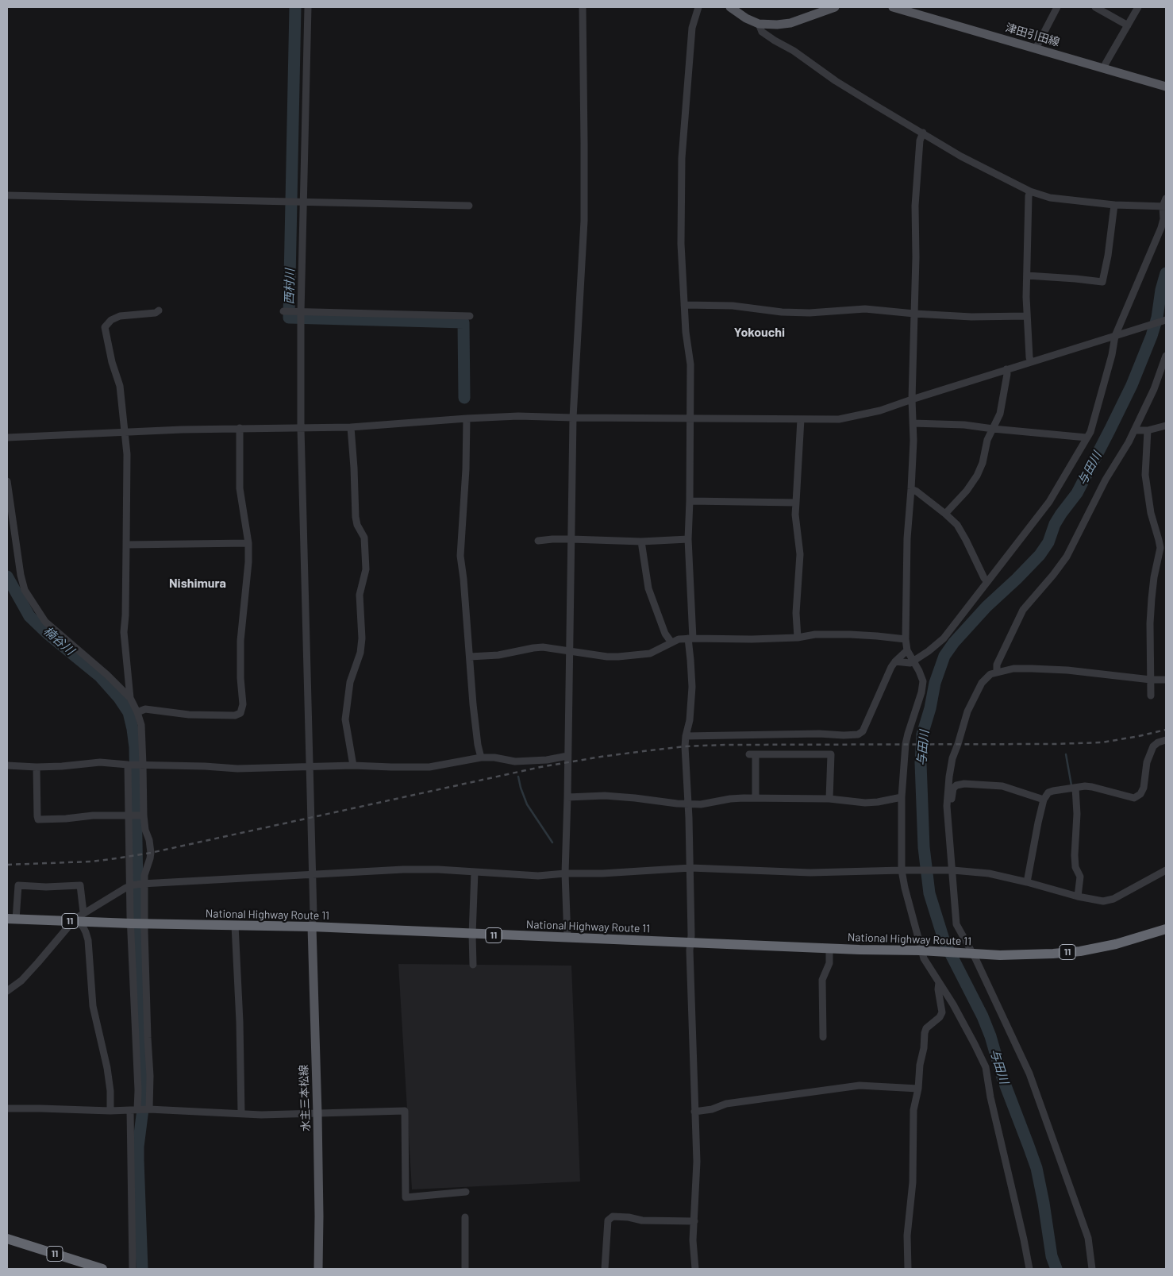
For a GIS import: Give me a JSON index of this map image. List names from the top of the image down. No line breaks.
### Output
{"streets":{"highway":["National Highway Route 11","11"],"main road":["津田引田線","水主三本松線"]},"crossings":[["National Highway Route 11","水主三本松線"]],"districts":["Yokouchi","Nishimura"],"water":["西村川","与田川","楠谷川"]}
